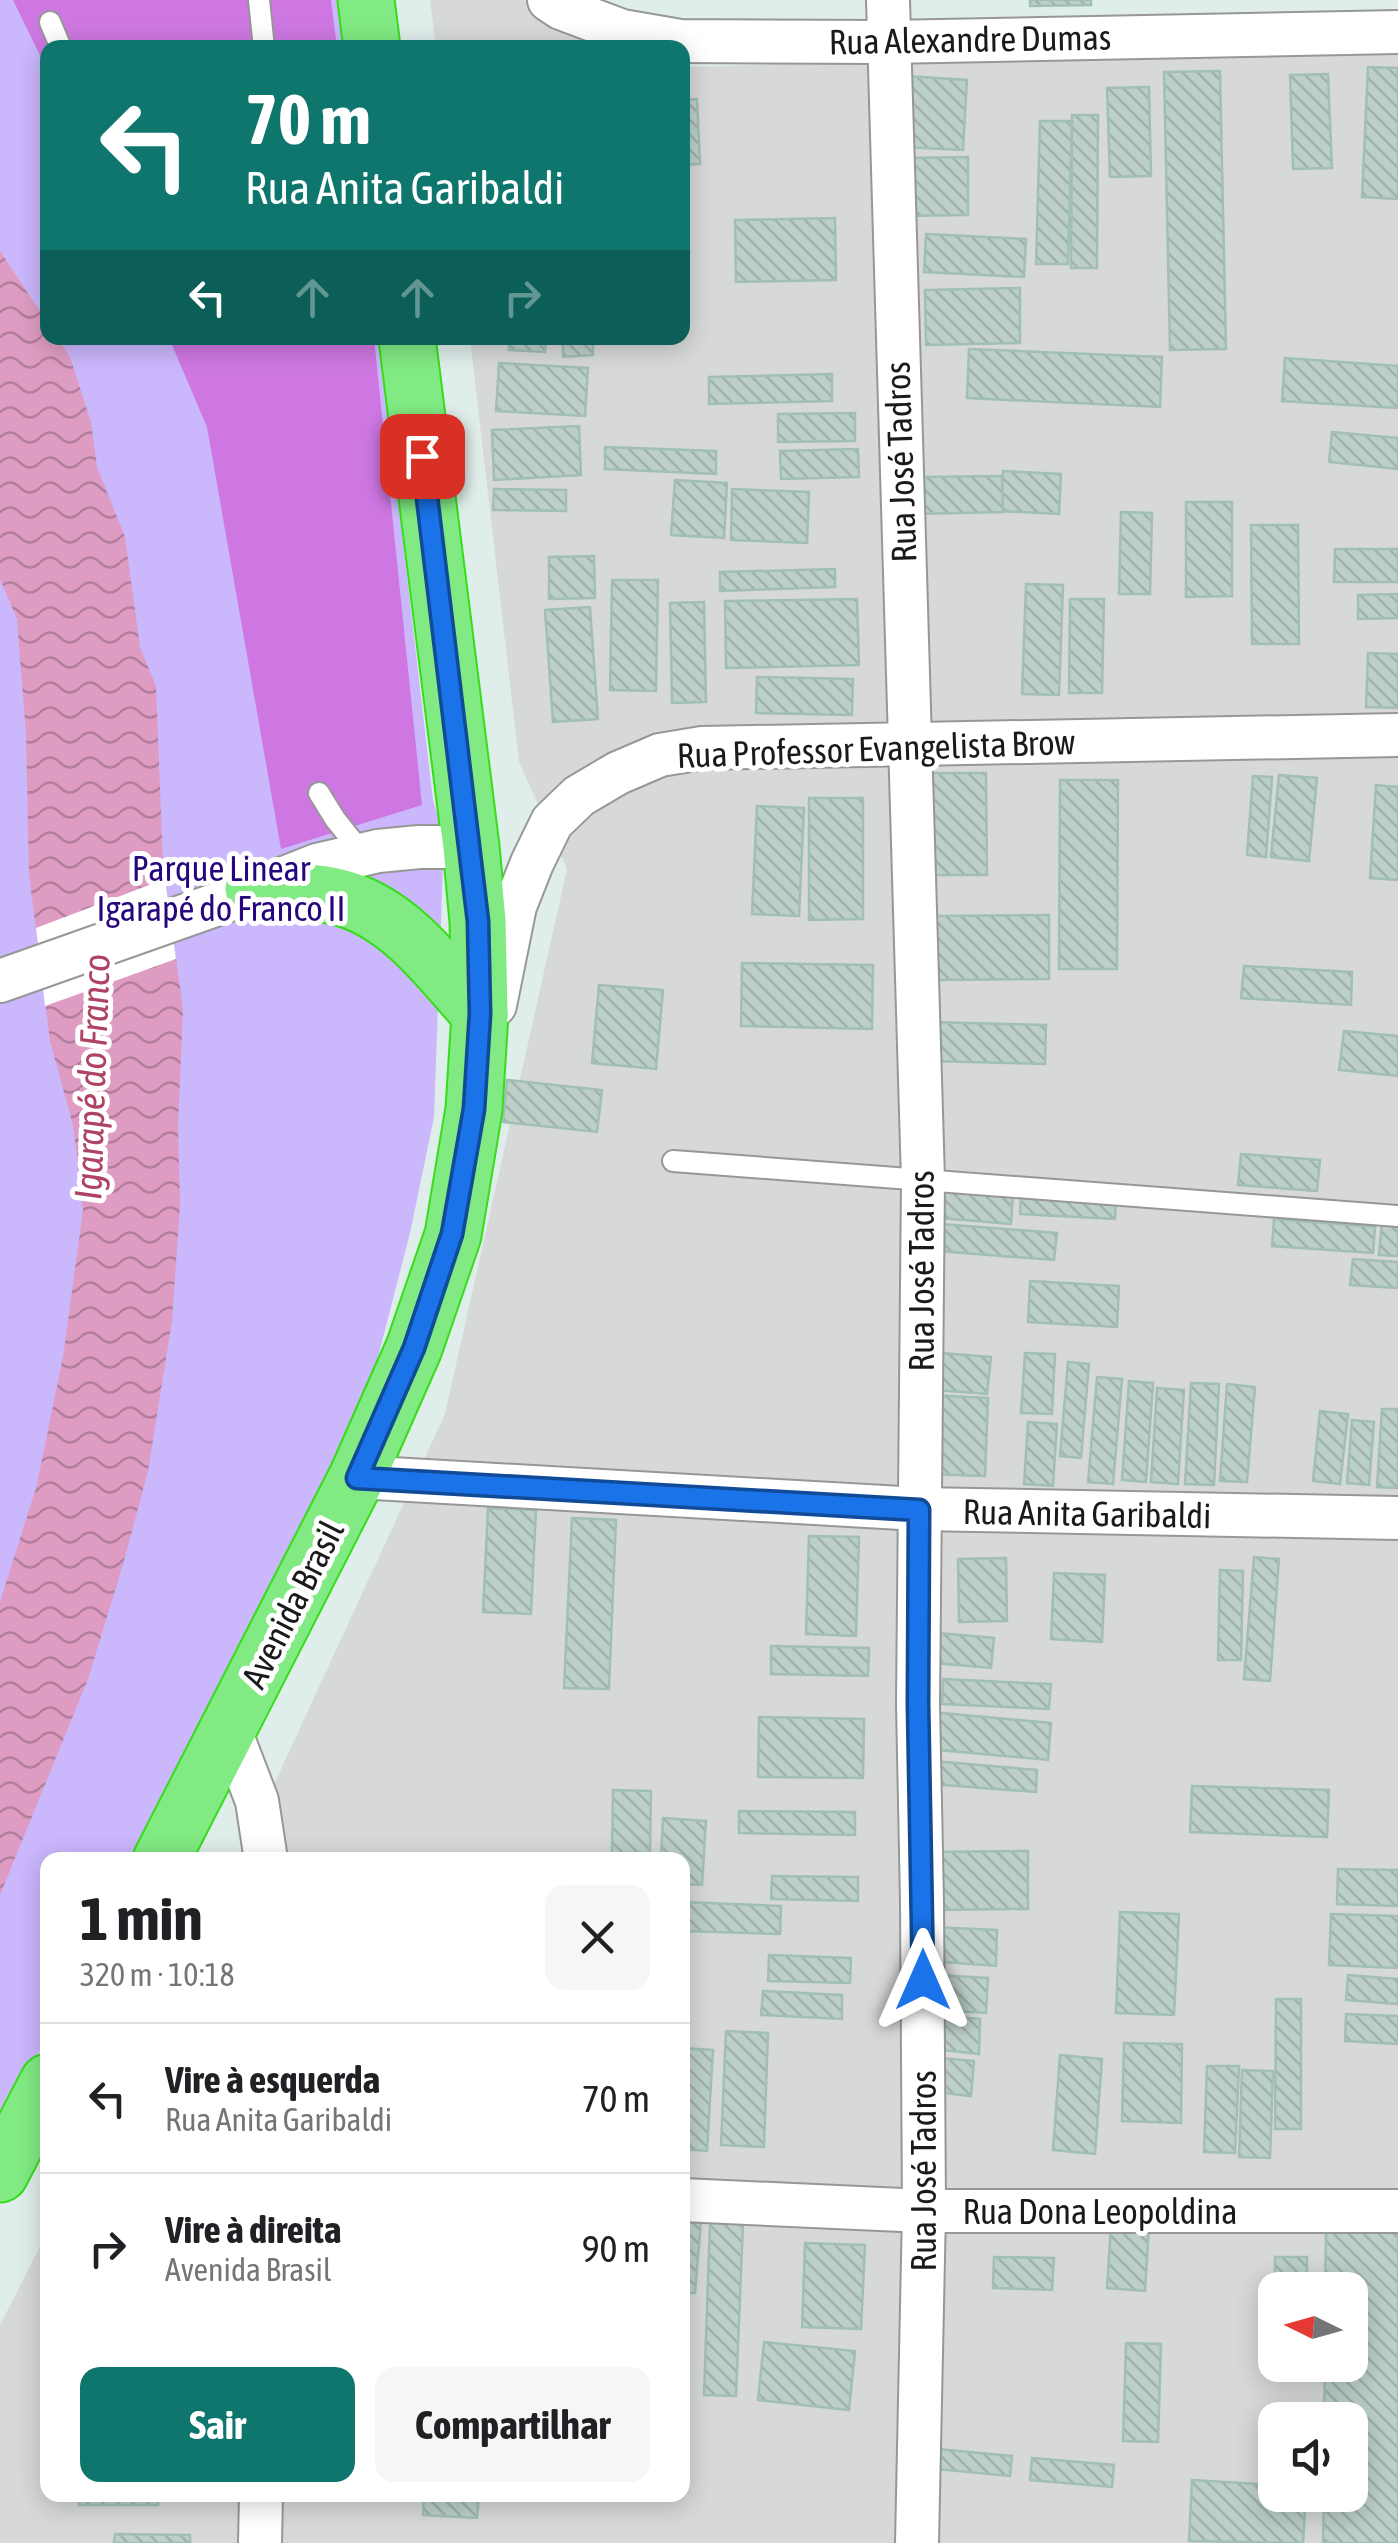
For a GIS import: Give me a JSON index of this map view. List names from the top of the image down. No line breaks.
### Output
{"streets":{"highway":["Avenida Brasil"],"street":["Rua Alexandre Dumas","Rua José Tadros","Rua Professor Evangelista Brow","Rua Anita Garibaldi","Rua Dona Leopoldina"]},"crossings":[["Rua Alexandre Dumas","Rua José Tadros"],["Rua José Tadros","Rua Professor Evangelista Brow"],["Rua José Tadros","Rua Anita Garibaldi"],["Rua José Tadros","Rua Dona Leopoldina"],["Rua Professor Evangelista Brow","Avenida Brasil"],["Rua Anita Garibaldi","Avenida Brasil"]],"water":["Igarapé do Franco"],"parks":["Parque Linear Igarapé do Franco II"],"north":"left","page":{"turn":["70 m","Rua Anita Garibaldi"],"heading":["1 min","320 m · 10:18"],"list":[{"name":"Vire à esquerda","note":"Rua Anita Garibaldi","value":"70 m"},{"name":"Vire à direita","note":"Avenida Brasil","value":"90 m"}],"buttons":["Sair","Compartilhar"]}}
